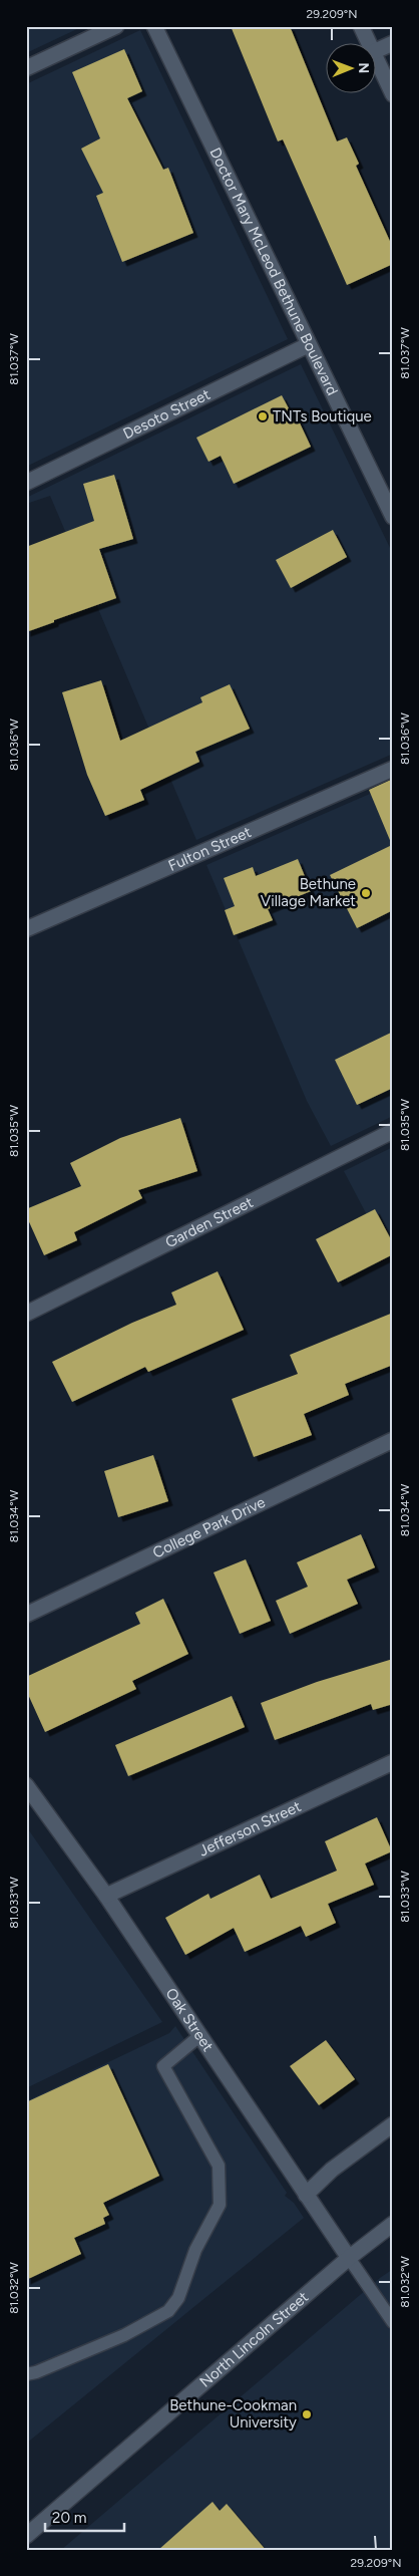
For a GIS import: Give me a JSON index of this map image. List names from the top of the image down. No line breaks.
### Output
{"streets":{"street":["Doctor Mary McLeod Bethune Boulevard","Desoto Street","Fulton Street","Garden Street","College Park Drive","Jefferson Street","Oak Street","North Lincoln Street"]},"crossings":[["Doctor Mary McLeod Bethune Boulevard","Desoto Street"],["Jefferson Street","Oak Street"],["Oak Street","North Lincoln Street"]],"places":["TNTs Boutique","Bethune Village Market","Bethune-Cookman University"],"scale_bar":"20 m","north":"right","coordinates":["29.209°N","81.037°W","81.036°W","81.035°W","81.034°W","81.033°W","81.032°W"]}
